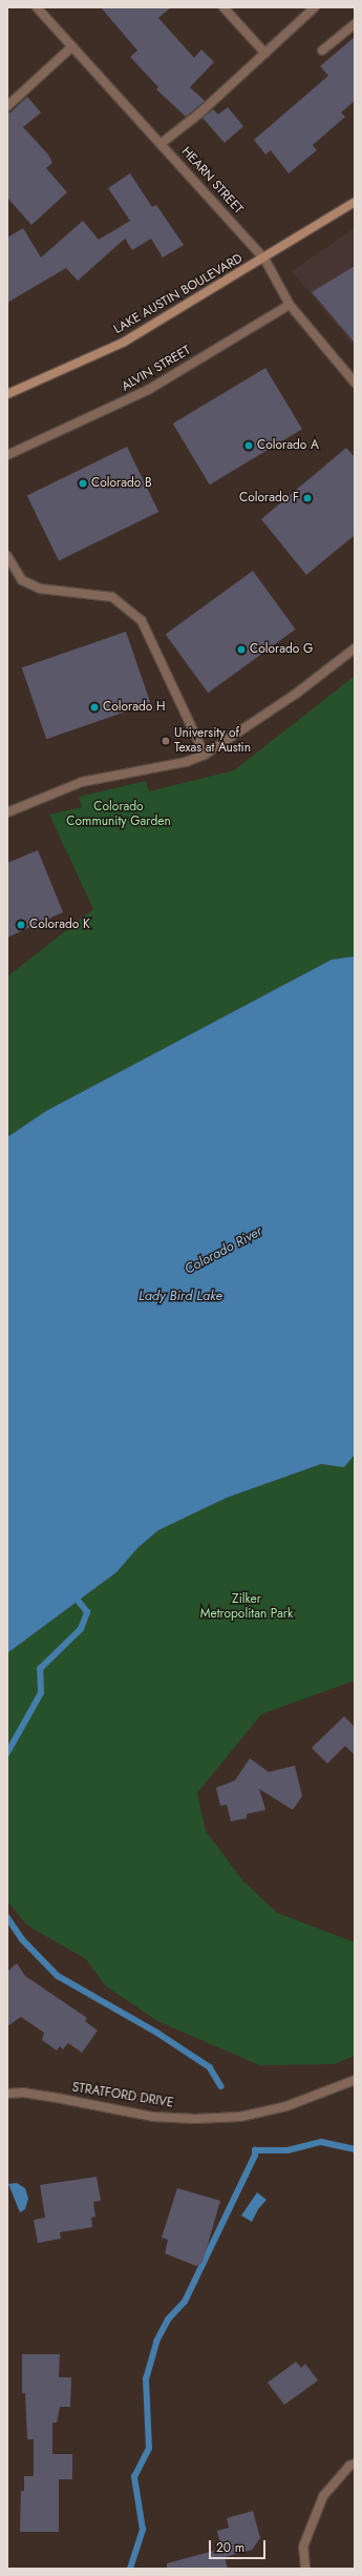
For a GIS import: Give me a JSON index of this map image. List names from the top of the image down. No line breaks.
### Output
{"streets":{"main road":["LAKE AUSTIN BOULEVARD"],"street":["HEARN STREET","ALVIN STREET","STRATFORD DRIVE"]},"crossings":[["HEARN STREET","LAKE AUSTIN BOULEVARD"],["HEARN STREET","ALVIN STREET"]],"water":["Colorado River","Lady Bird Lake"],"parks":["Colorado Community Garden","Zilker Metropolitan Park"],"places":["Colorado A","Colorado B","Colorado F","Colorado G","Colorado H","University of Texas at Austin","Colorado K"],"scale_bar":"20 m"}
